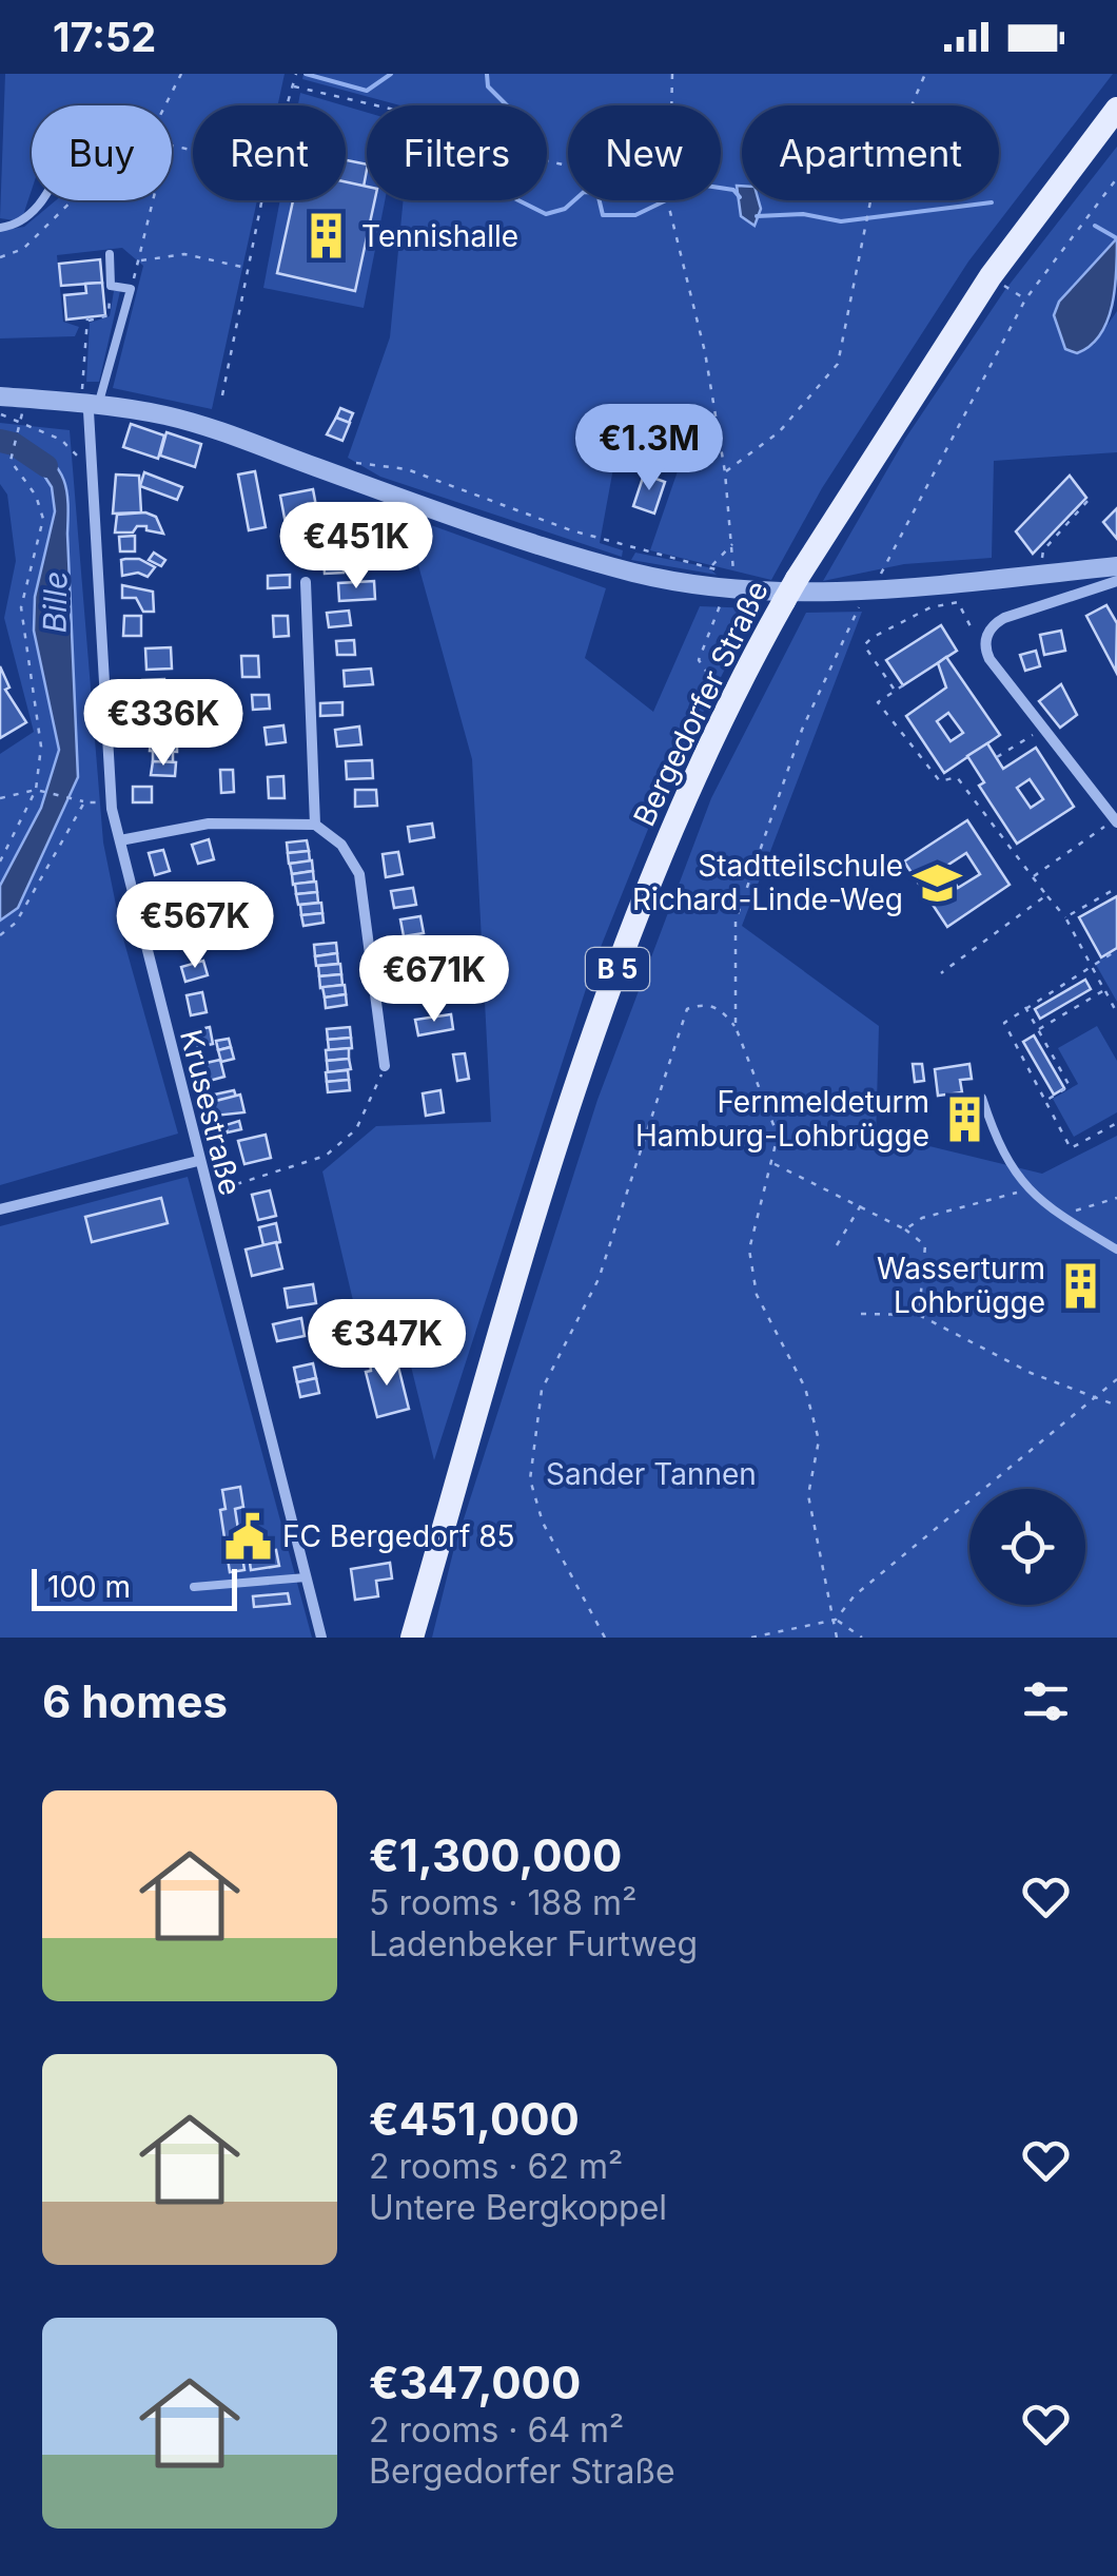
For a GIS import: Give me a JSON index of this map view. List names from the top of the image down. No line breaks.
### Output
{"streets":{"main road":["Bergedorfer Straße","B 5"],"street":["Krusestraße"]},"water":["Bille"],"parks":["Sander Tannen"],"places":{"building":["Tennishalle","Fernmeldeturm Hamburg-Lohbrügge","Wasserturm Lohbrügge"],"school or university":["Stadtteilschule Richard-Linde-Weg"],"public building":["FC Bergedorf 85"]},"scale_bar":"100 m","page":{"status":"17:52","chip":["Buy","Rent","Filters","New","Apartment"],"price":["€1.3M","€451K","€336K","€567K","€671K","€347K"],"scale":"100 m","heading":"6 homes","list":[{"name":"€1,300,000","note":"5 rooms · 188 m² · Ladenbeker Furtweg"},{"name":"€451,000","note":"2 rooms · 62 m² · Untere Bergkoppel"},{"name":"€347,000","note":"2 rooms · 64 m² · Bergedorfer Straße"}]}}
